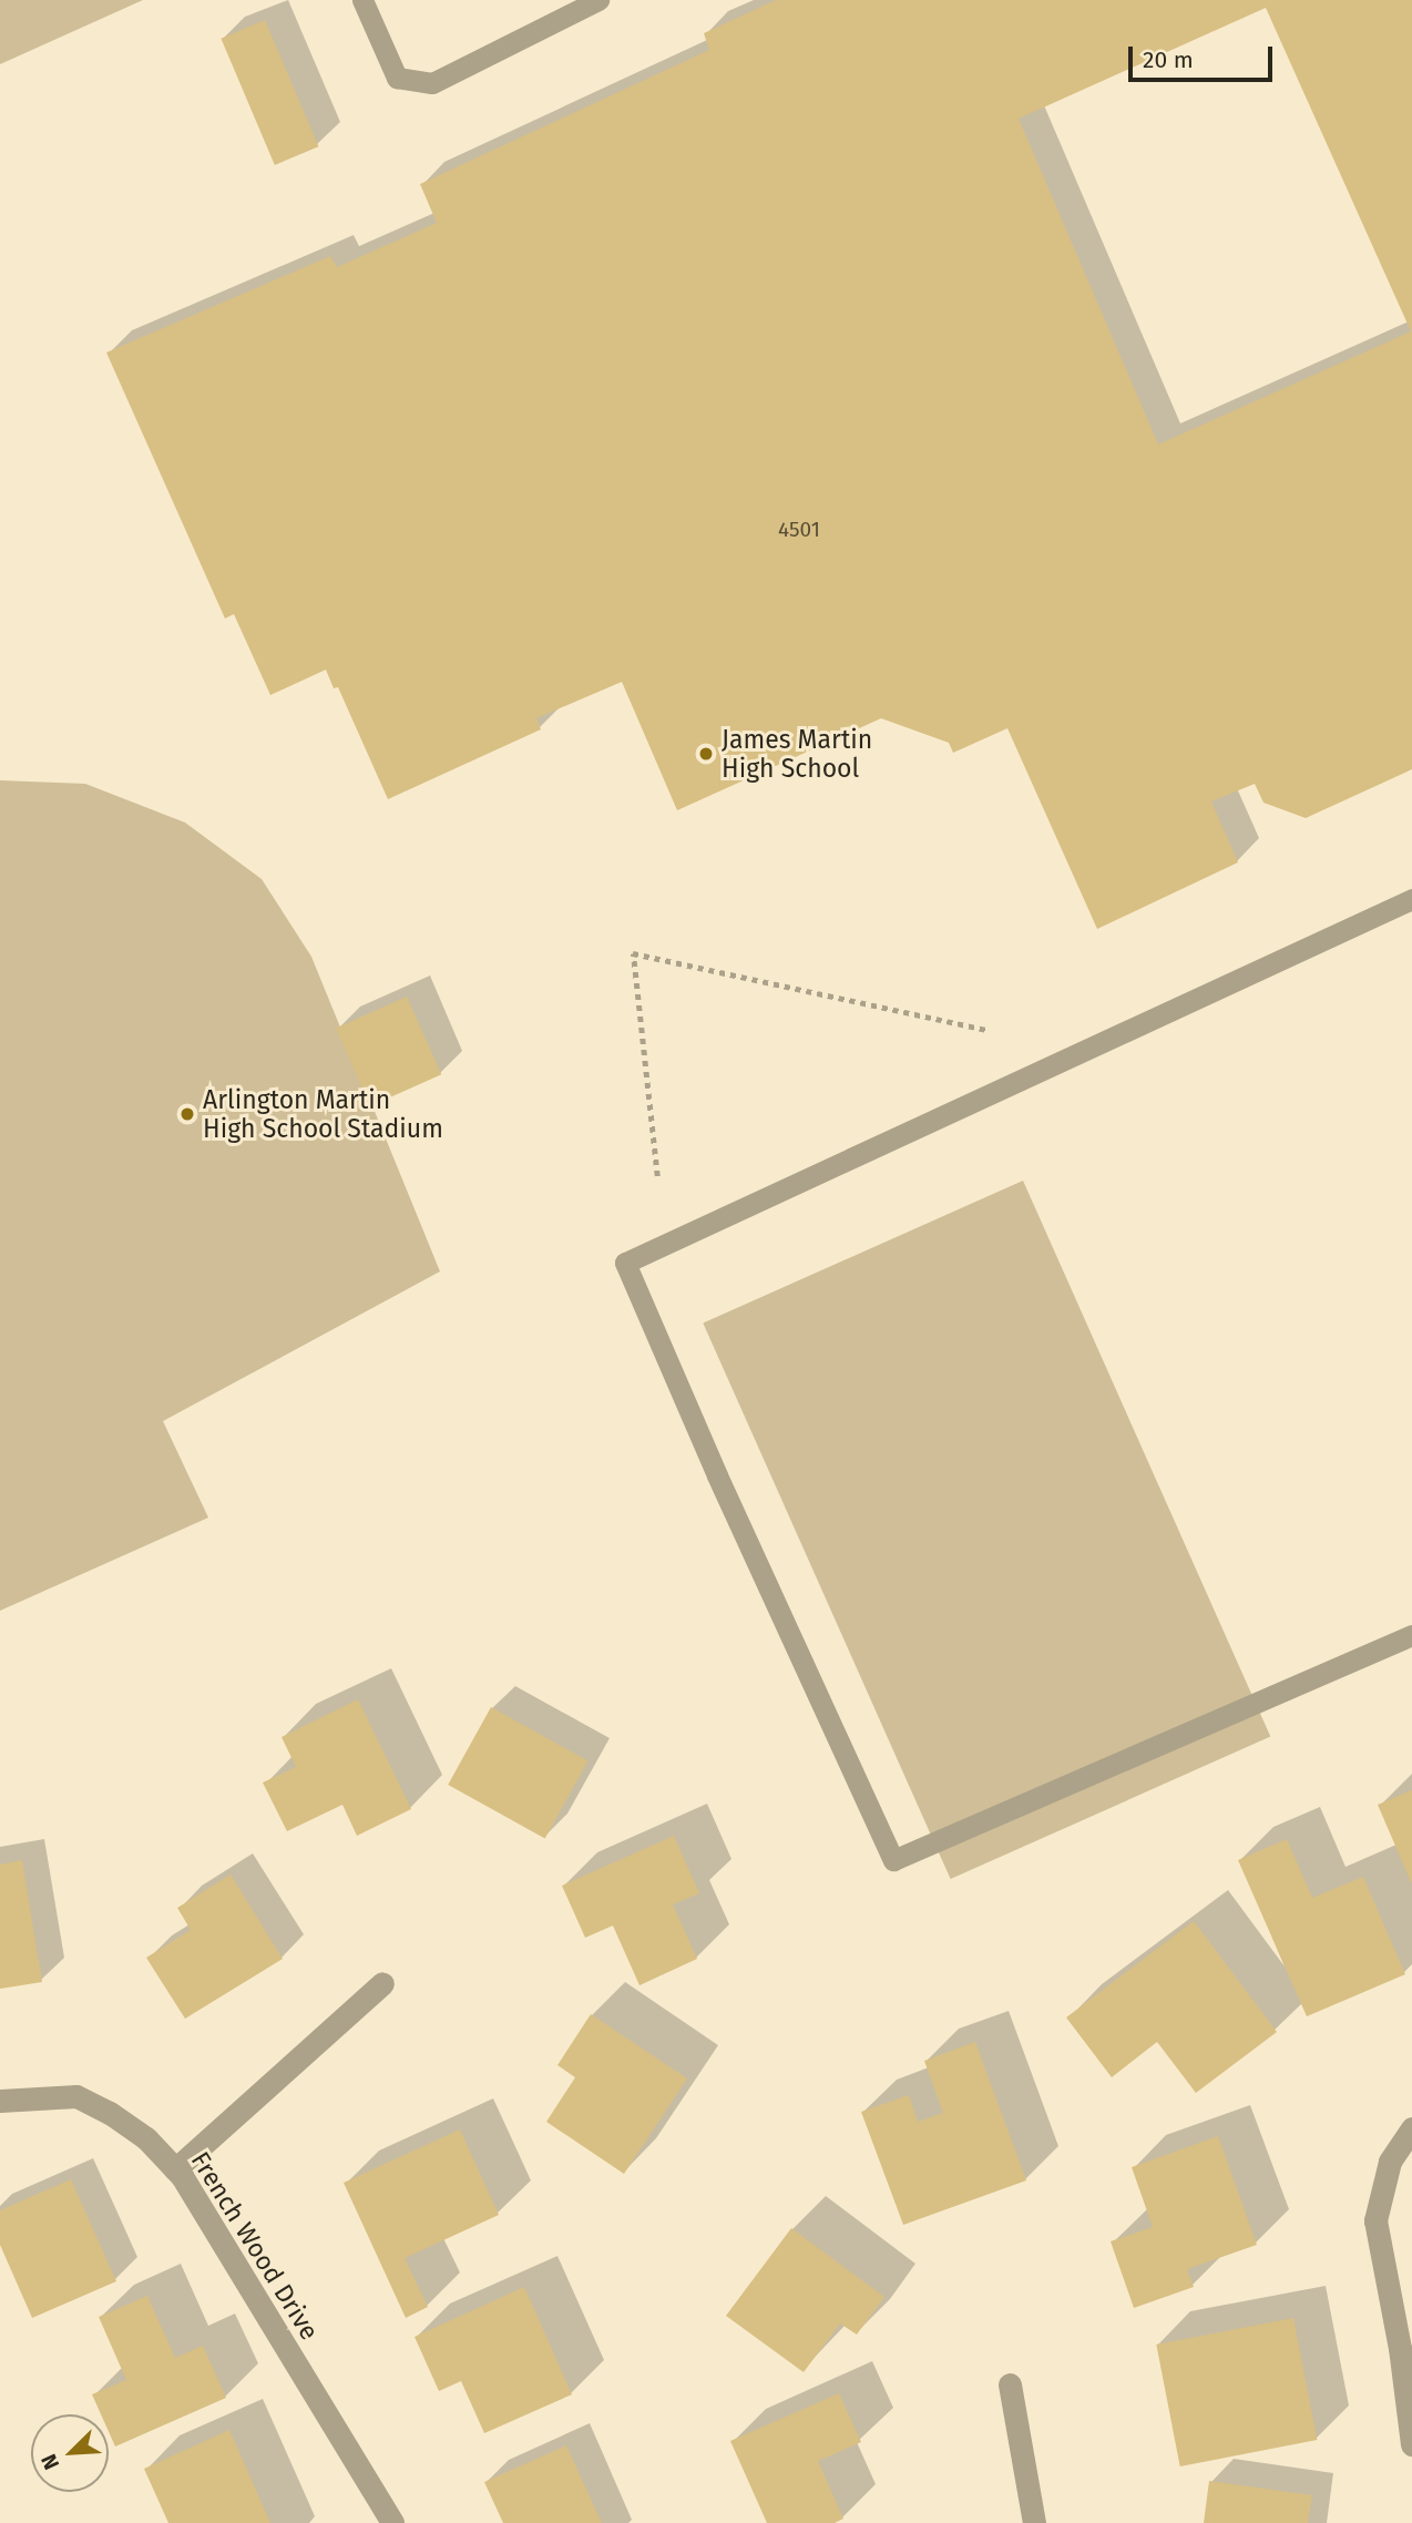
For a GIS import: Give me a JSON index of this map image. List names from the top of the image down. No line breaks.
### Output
{"streets":{"street":["French Wood Drive"]},"places":["James Martin High School","Arlington Martin High School Stadium"],"house_numbers":["4501"],"scale_bar":"20 m","north":"bottom left"}
